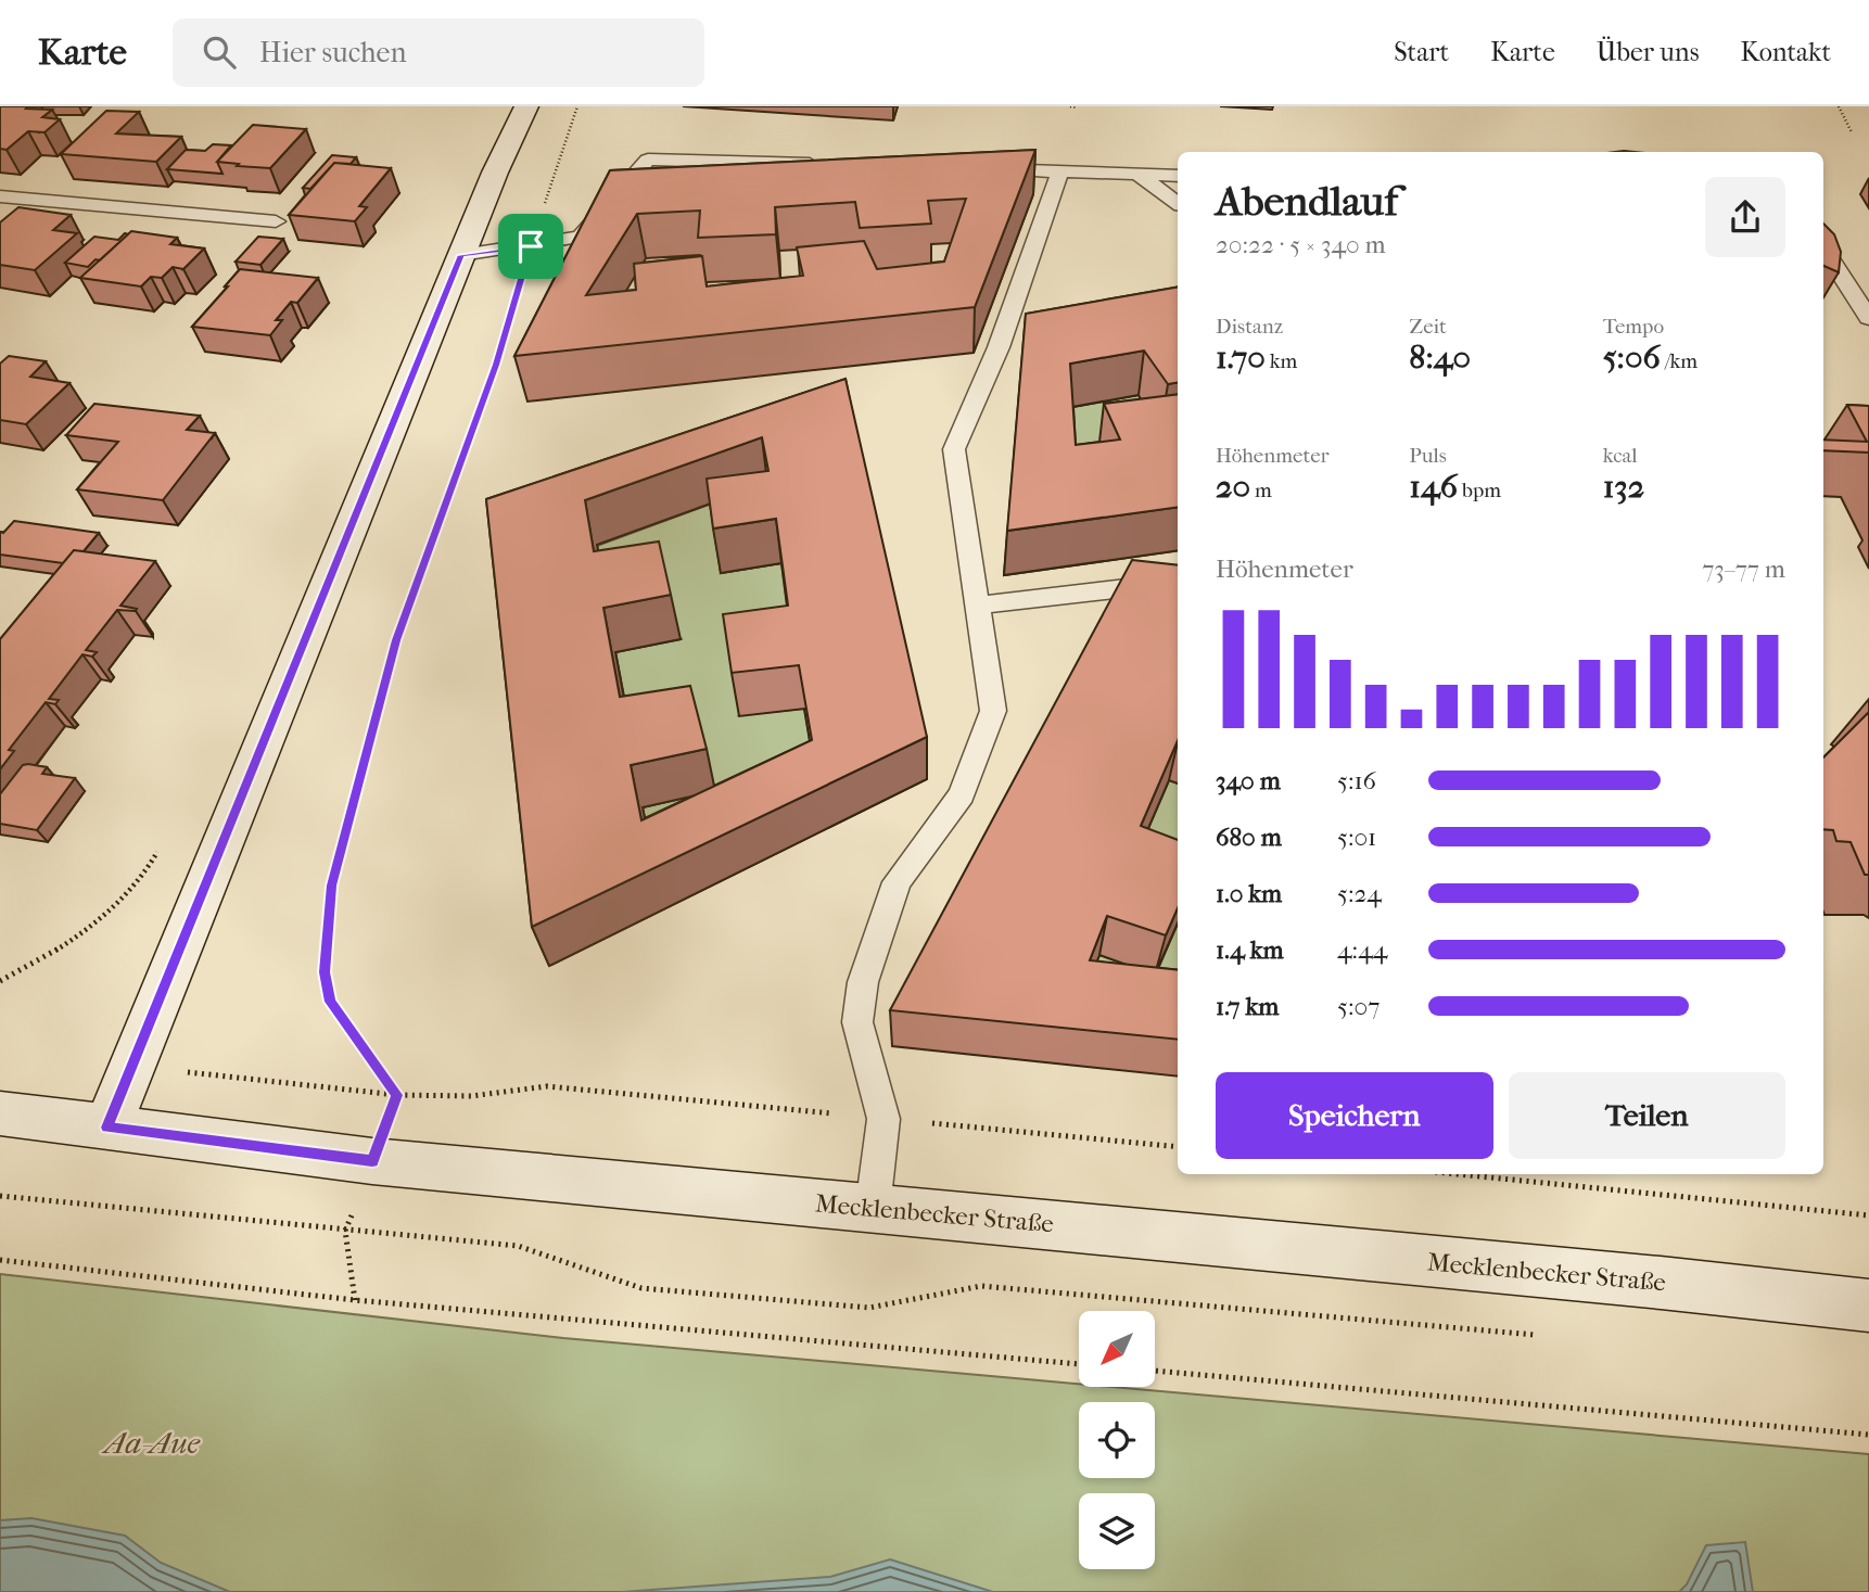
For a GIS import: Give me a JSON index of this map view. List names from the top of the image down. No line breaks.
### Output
{"streets":{"street":["Mecklenbecker Straße"]},"parks":["Aa-Aue"],"north":"bottom left","page":{"header":"Karte","search":"Hier suchen","nav":["Start","Karte","Über uns","Kontakt"],"heading":["Abendlauf","20:22 · 5 × 340 m"],"stats":[["Distanz","1.70 km"],["Zeit","8:40"],["Tempo","5:06 /km"],["Höhenmeter","20 m"],["Puls","146 bpm"],["kcal","132"]],"chart":["Höhenmeter","73–77 m"],"list":[{"name":"340 m","note":"5:16"},{"name":"680 m","note":"5:01"},{"name":"1.0 km","note":"5:24"},{"name":"1.4 km","note":"4:44"},{"name":"1.7 km","note":"5:07"}],"buttons":["Speichern","Teilen"]}}
